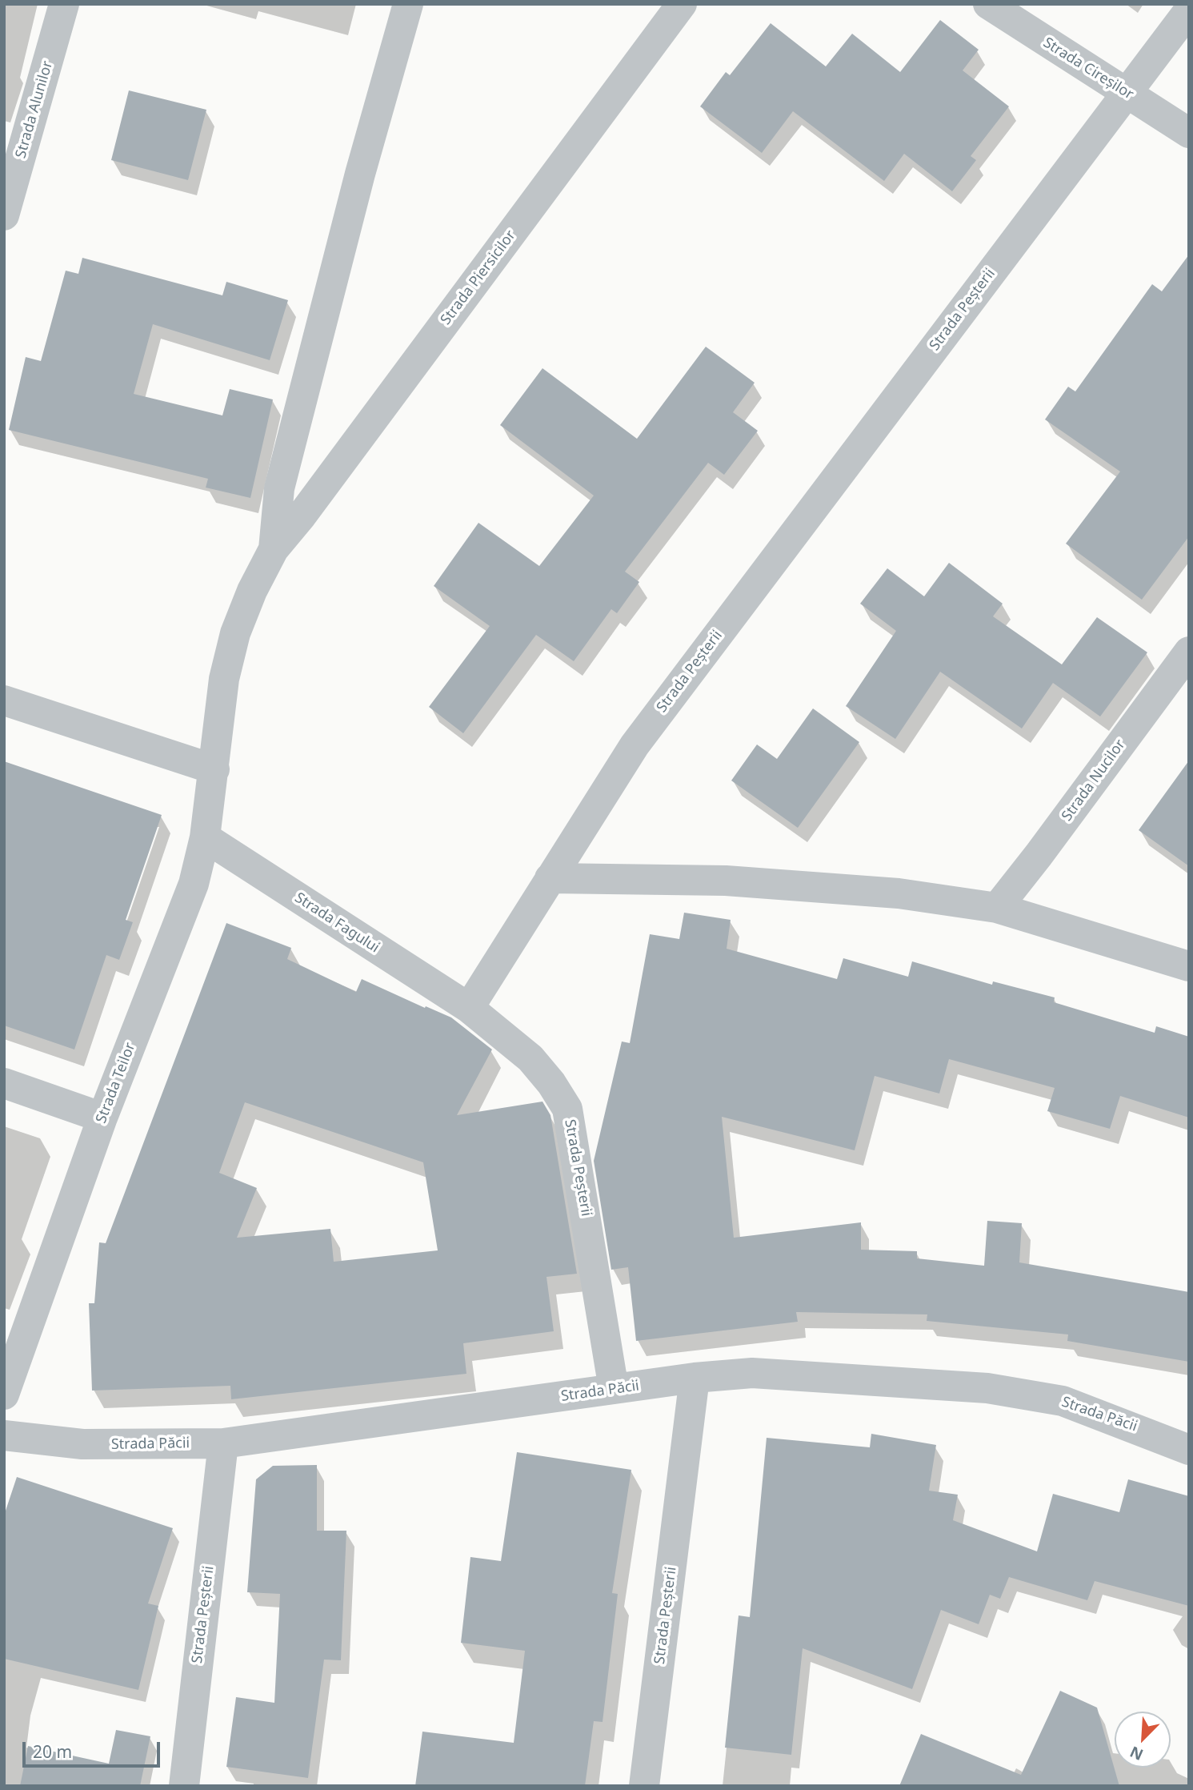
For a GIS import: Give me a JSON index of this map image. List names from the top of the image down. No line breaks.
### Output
{"streets":{"street":["Strada Cireșilor","Strada Alunilor","Strada Piersicilor","Strada Peșterii","Strada Nucilor","Strada Fagului","Strada Teilor","Strada Păcii"]},"crossings":[["Strada Cireșilor","Strada Peșterii"],["Strada Piersicilor","Strada Teilor"],["Strada Peșterii","Strada Fagului"],["Strada Peșterii","Strada Păcii"],["Strada Fagului","Strada Teilor"]],"scale_bar":"20 m","north":"bottom left"}
